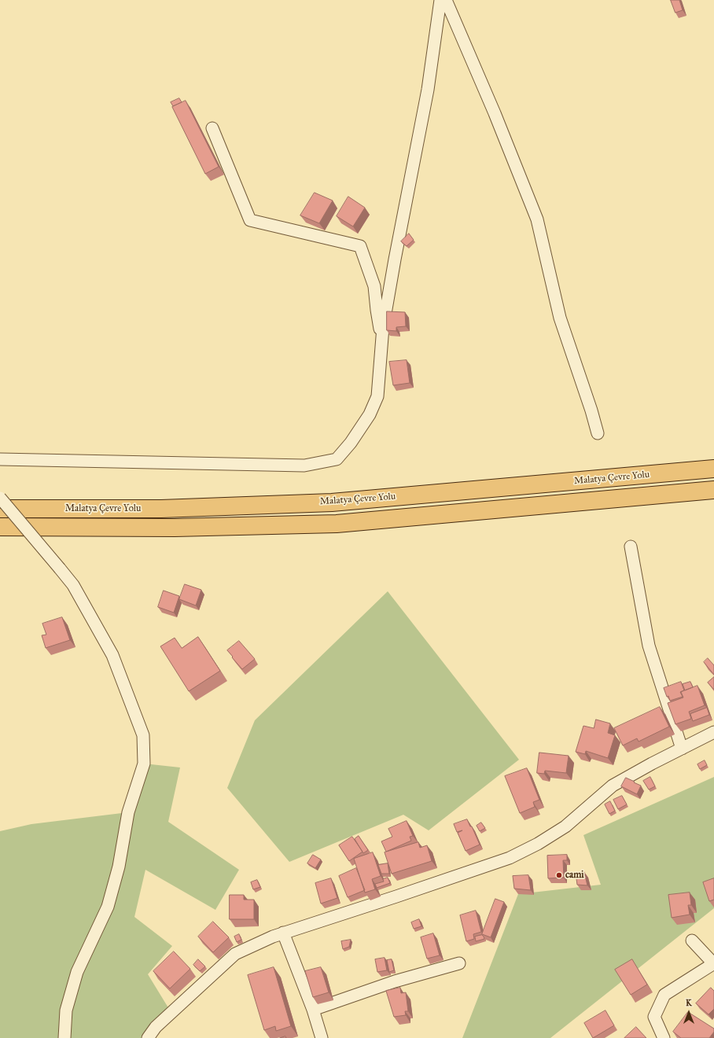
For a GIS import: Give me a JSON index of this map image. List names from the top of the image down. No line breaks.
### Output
{"streets":{"highway":["Malatya Çevre Yolu"]},"places":["cami"],"north":"top"}
